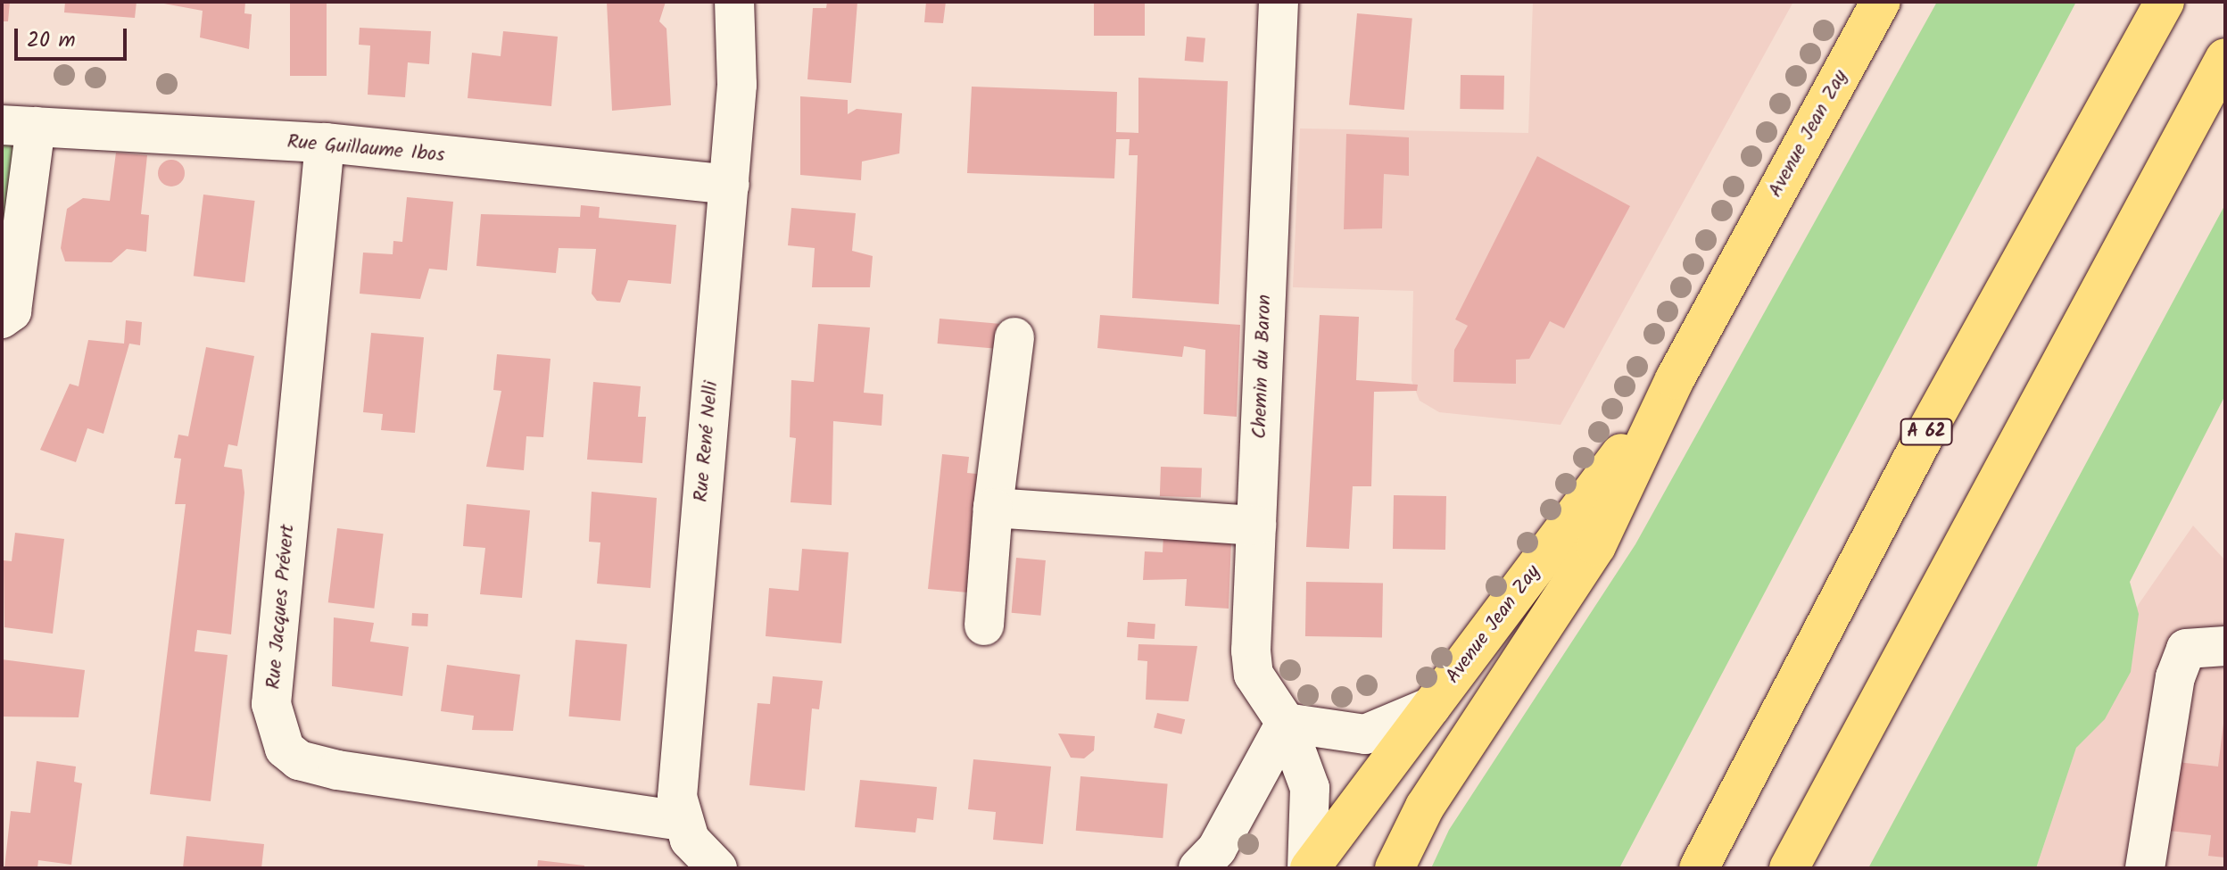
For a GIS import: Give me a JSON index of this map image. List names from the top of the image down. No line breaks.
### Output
{"streets":{"main road":["Avenue Jean Zay","A 62"],"street":["Rue Guillaume Ibos","Chemin du Baron","Rue René Nelli","Rue Jacques Prévert"]},"crossings":[["Avenue Jean Zay","Chemin du Baron"],["Rue Guillaume Ibos","Rue René Nelli"],["Rue Guillaume Ibos","Rue Jacques Prévert"],["Rue René Nelli","Rue Jacques Prévert"]],"scale_bar":"20 m"}
